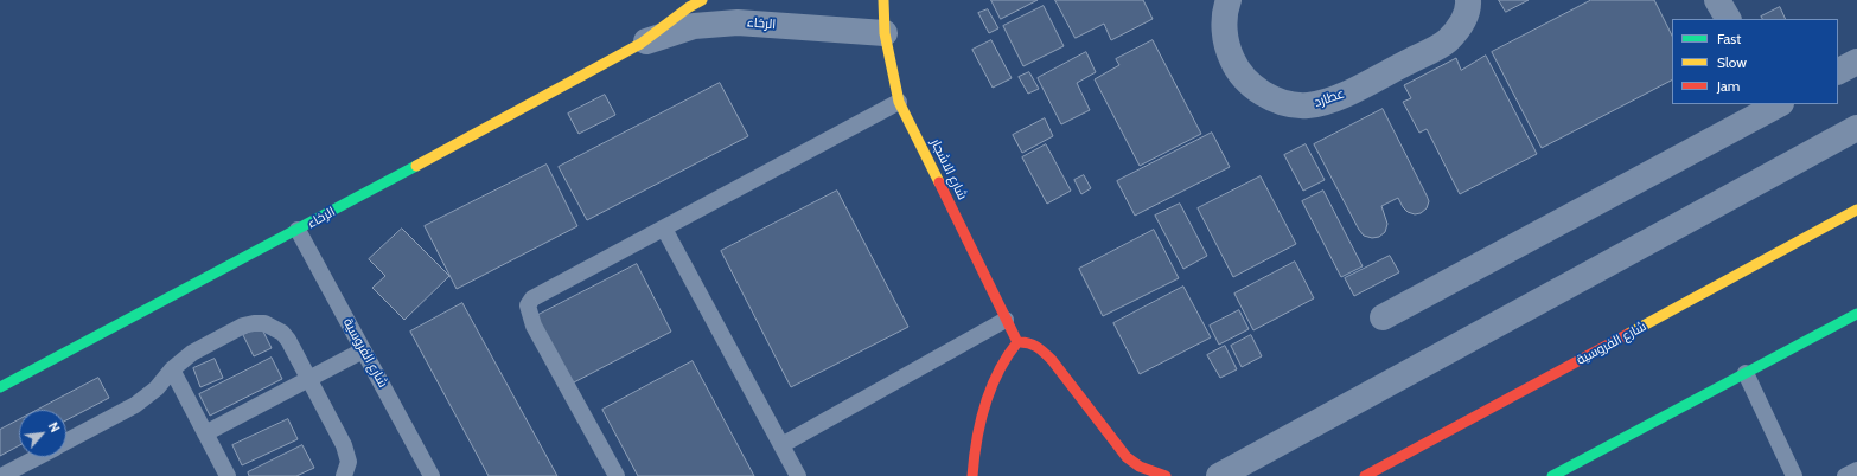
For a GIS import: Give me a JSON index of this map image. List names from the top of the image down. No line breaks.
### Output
{"streets":{"main road":["الرخاء","شارع الاشجار","شارع الفروسية"],"street":["عطارد"]},"crossings":[["الرخاء","شارع الاشجار"],["الرخاء","شارع الفروسية"]],"legend":["Fast","Slow","Jam"],"north":"top right"}
